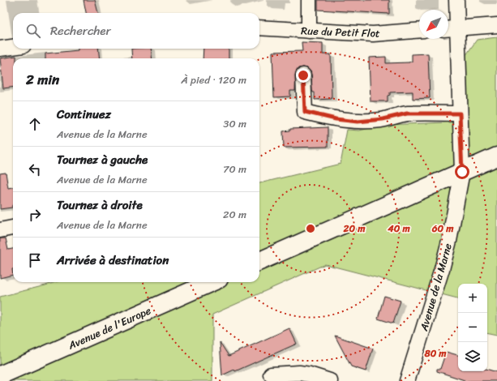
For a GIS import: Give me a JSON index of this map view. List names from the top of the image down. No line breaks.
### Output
{"streets":{"main road":["Avenue de l'Europe"],"street":["Rue du Petit Flot","Avenue de la Marne"]},"north":"bottom left","page":{"search":"Rechercher","heading":["2 min","À pied · 120 m"],"list":[["Continuez","Avenue de la Marne","30 m"],["Tournez à gauche","Avenue de la Marne","70 m"],["Tournez à droite","Avenue de la Marne","20 m"],"Arrivée à destination"],"map_buttons":["+","−"]},"rings":["20 m","40 m","60 m","80 m"]}
